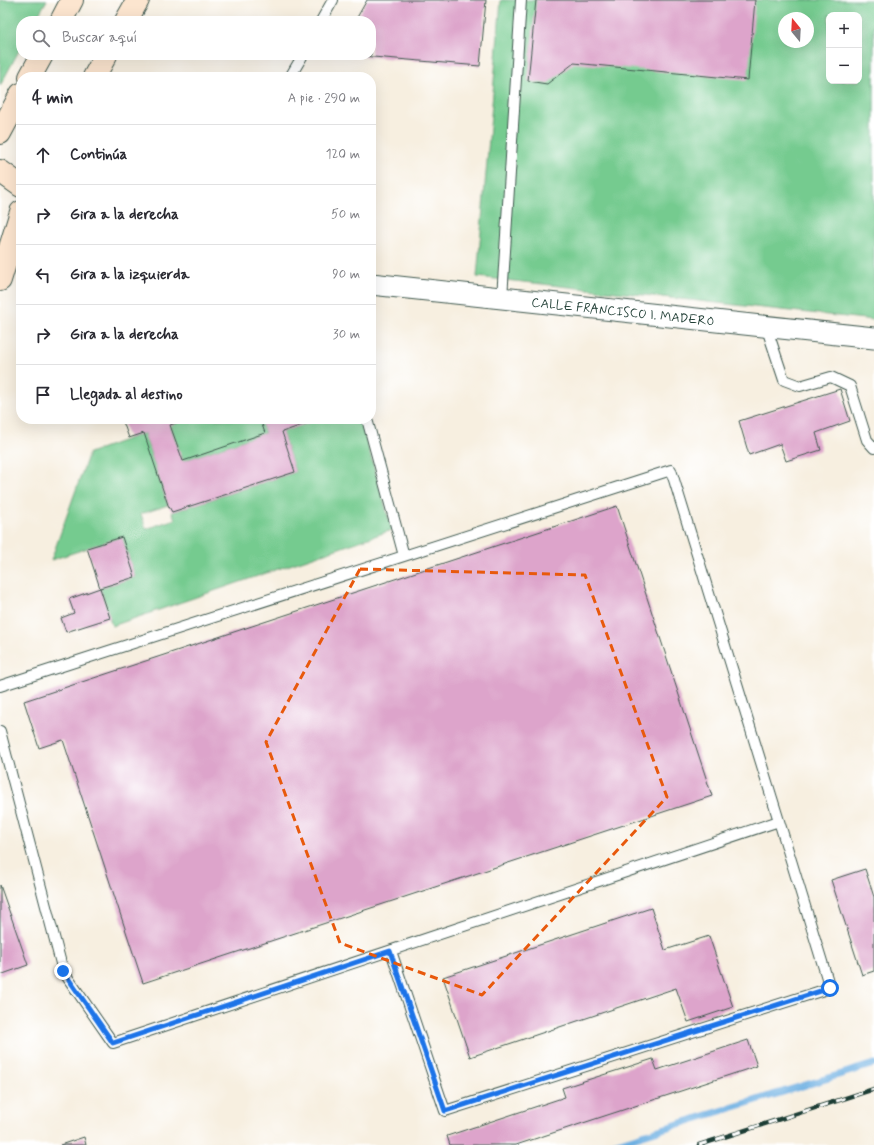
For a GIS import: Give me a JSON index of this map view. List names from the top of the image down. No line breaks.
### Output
{"streets":{"street":["CALLE FRANCISCO I. MADERO"]},"north":"top","page":{"map_buttons":["+","−"],"search":"Buscar aquí","heading":["4 min","A pie · 290 m"],"list":[["Continúa","120 m"],["Gira a la derecha","50 m"],["Gira a la izquierda","90 m"],["Gira a la derecha","30 m"],"Llegada al destino"]}}
